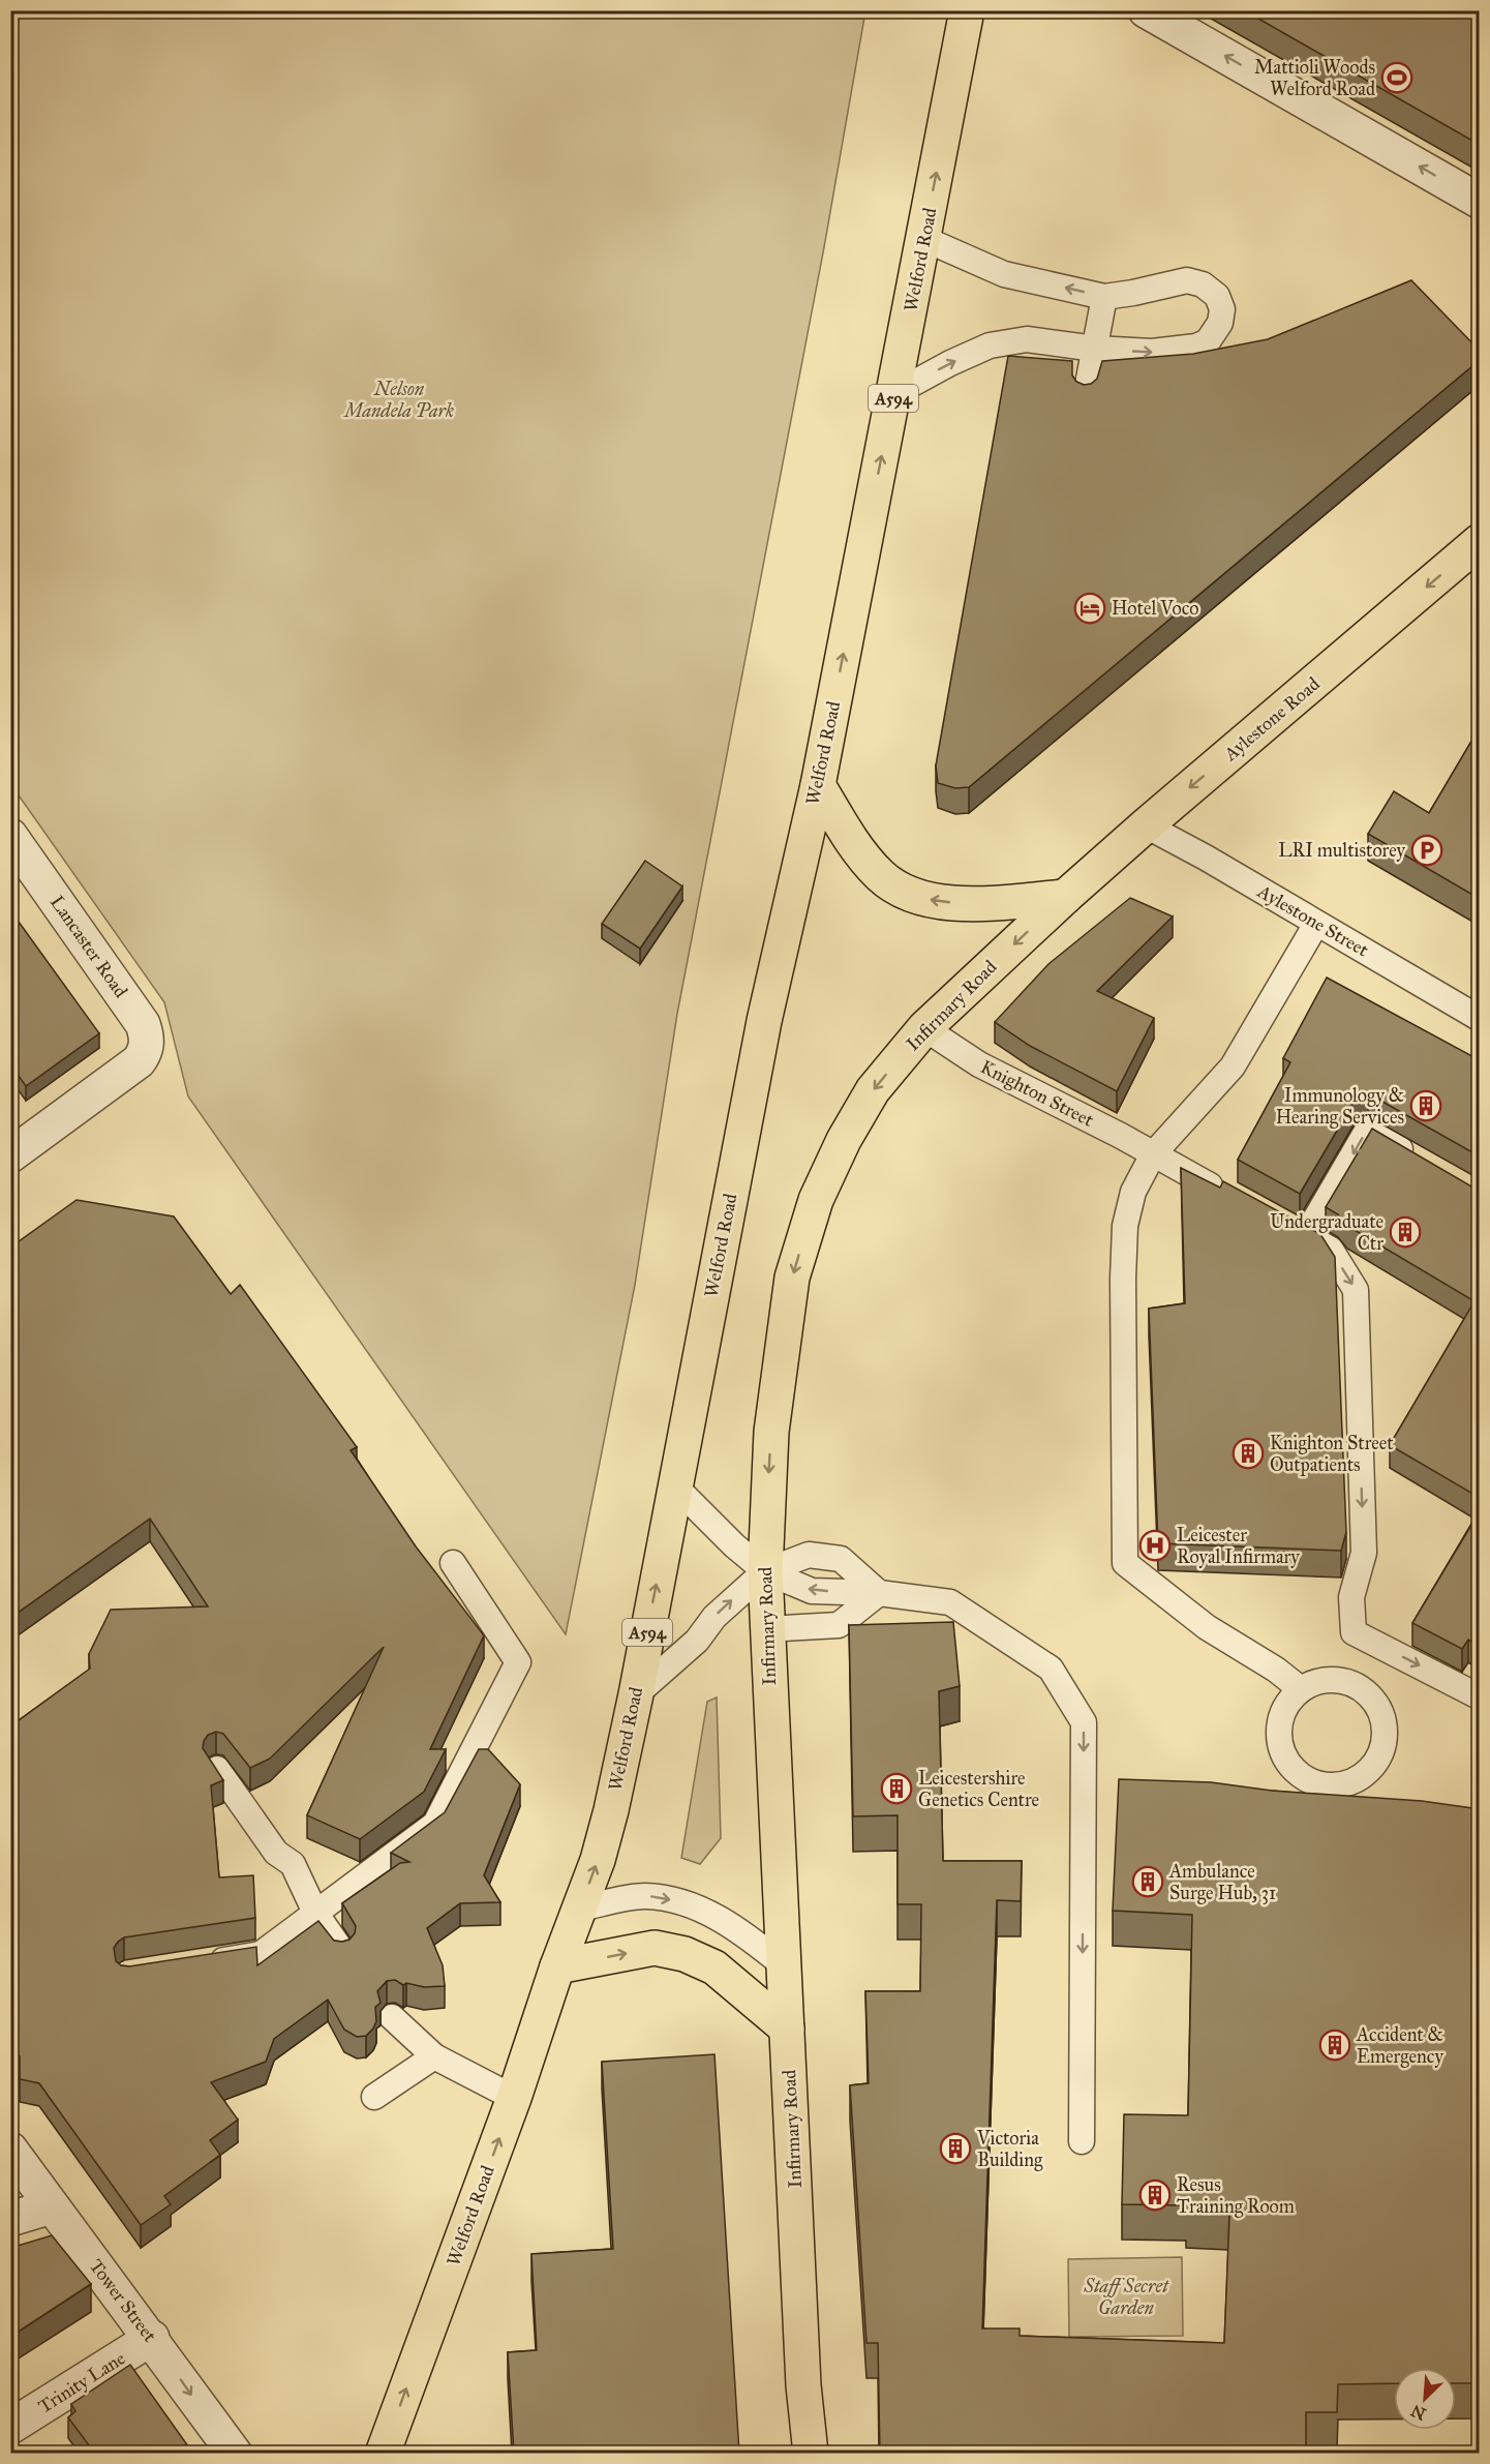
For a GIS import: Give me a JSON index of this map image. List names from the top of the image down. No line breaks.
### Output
{"streets":{"main road":["Welford Road","A594","Aylestone Road","Infirmary Road"],"street":["Lancaster Road","Tower Street","Trinity Lane"],"lane":["Aylestone Street","Knighton Street"]},"crossings":[["Aylestone Road","Aylestone Street"],["Aylestone Road","Infirmary Road"],["Infirmary Road","Knighton Street"],["Tower Street","Trinity Lane"]],"one_way":["Welford Road","Aylestone Road","Infirmary Road","Tower Street"],"parks":["Nelson Mandela Park","Staff Secret Garden"],"places":{"sports":["Mattioli Woods Welford Road"],"hotel":["Hotel Voco"],"parking":["LRI multistorey"],"building":["Immunology & Hearing Services","Undergraduate Ctr","Knighton Street Outpatients","Leicestershire Genetics Centre","Ambulance Surge Hub, 31","Accident & Emergency","Victoria Building","Resus Training Room"],"hospital":["Leicester Royal Infirmary"]},"north":"bottom left"}
